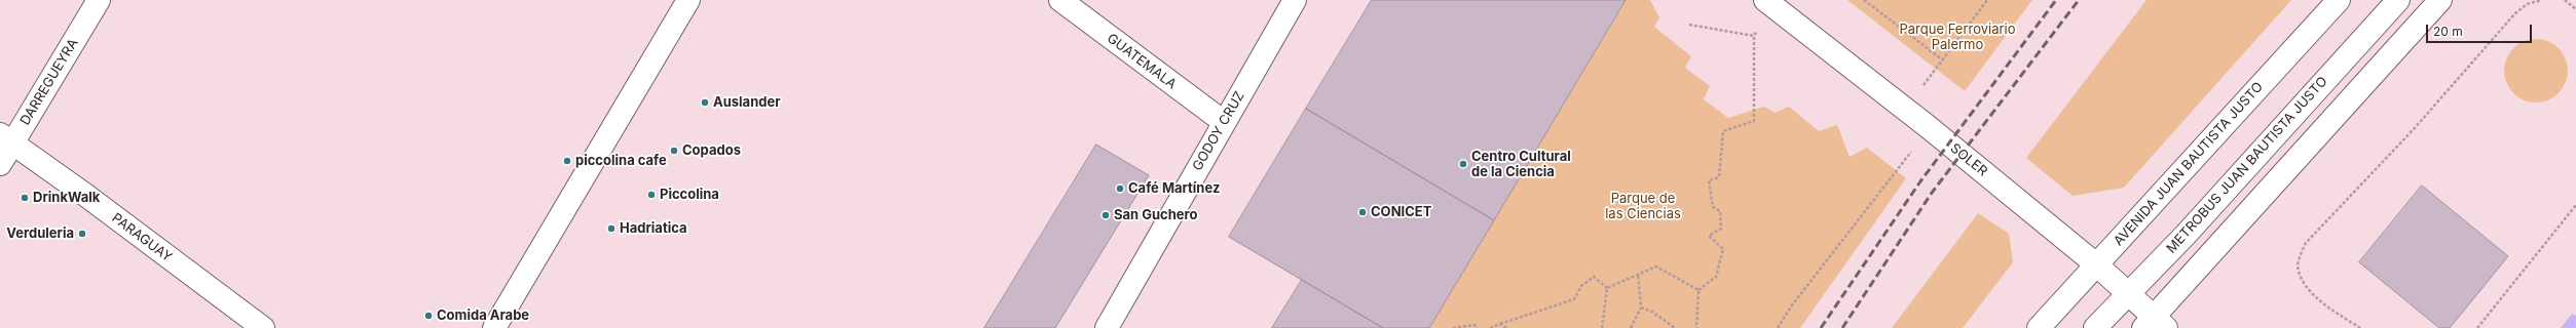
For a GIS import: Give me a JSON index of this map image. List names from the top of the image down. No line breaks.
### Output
{"streets":{"street":["GUATEMALA","DARREGUEYRA","GODOY CRUZ","SOLER","AVENIDA JUAN BAUTISTA JUSTO","METROBUS JUAN BAUTISTA JUSTO","PARAGUAY"]},"crossings":[["GUATEMALA","GODOY CRUZ"],["DARREGUEYRA","PARAGUAY"],["SOLER","AVENIDA JUAN BAUTISTA JUSTO"],["SOLER","METROBUS JUAN BAUTISTA JUSTO"]],"parks":["Parque Ferroviario Palermo","Parque de las Ciencias"],"places":["Auslander","Copados","piccolina cafe","Centro Cultural de la Ciencia","Café Martínez","Piccolina","DrinkWalk","CONICET","San Guchero","Hadriatica","Verduleria","Comida Arabe"],"scale_bar":"20 m"}
